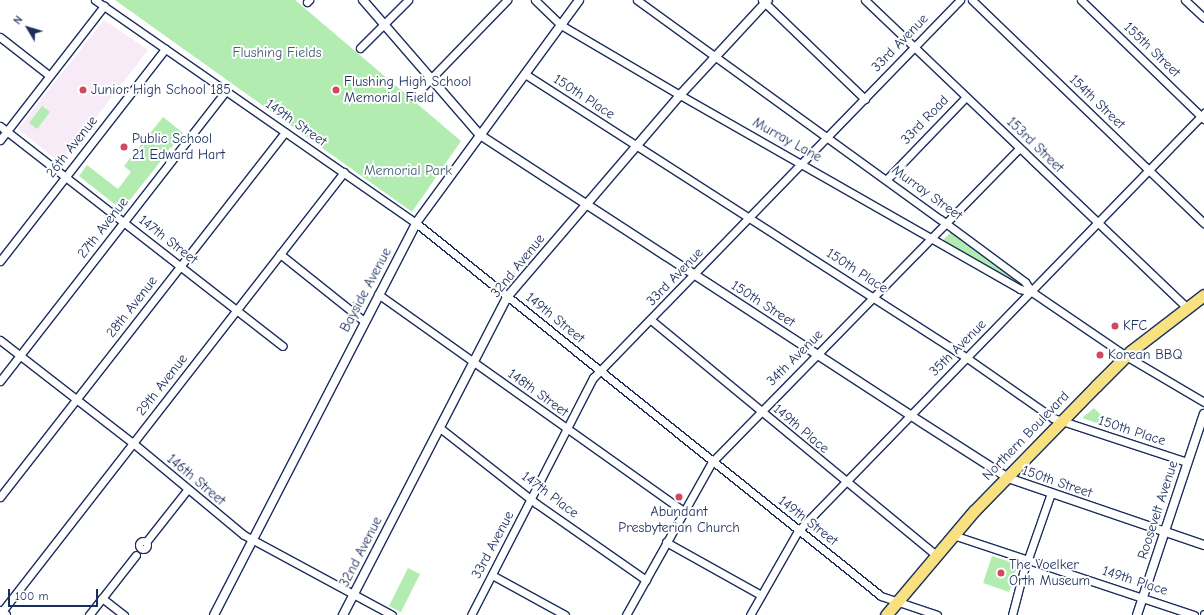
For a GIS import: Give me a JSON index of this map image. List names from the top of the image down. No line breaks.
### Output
{"streets":{"main road":["Northern Boulevard"],"street":["33rd Avenue","155th Street","150th Place","154th Street","33rd Road","149th Street","Murray Lane","153rd Street","26th Avenue","Murray Street","27th Avenue","147th Street","32nd Avenue","Bayside Avenue","150th Street","28th Avenue","35th Avenue","34th Avenue","29th Avenue","148th Street","149th Place","146th Street","147th Place","Roosevelt Avenue"]},"crossings":[["33rd Avenue","150th Place"],["33rd Avenue","149th Street"],["33rd Avenue","Murray Lane"],["33rd Avenue","153rd Street"],["33rd Avenue","Murray Street"],["33rd Avenue","150th Street"],["33rd Avenue","148th Street"],["33rd Avenue","149th Place"],["33rd Avenue","147th Place"],["155th Street","35th Avenue"],["150th Place","32nd Avenue"],["150th Place","Bayside Avenue"],["150th Place","35th Avenue"],["150th Place","34th Avenue"],["150th Place","Northern Boulevard"],["150th Place","Roosevelt Avenue"],["154th Street","35th Avenue"],["33rd Road","153rd Street"],["33rd Road","Murray Street"],["149th Street","26th Avenue"],["149th Street","27th Avenue"],["149th Street","32nd Avenue"],["149th Street","Bayside Avenue"],["149th Street","28th Avenue"],["149th Street","35th Avenue"],["149th Street","34th Avenue"],["149th Street","29th Avenue"],["149th Street","Northern Boulevard"],["Murray Lane","Murray Street"],["Murray Lane","32nd Avenue"],["Murray Lane","Bayside Avenue"],["Murray Lane","35th Avenue"],["Murray Lane","34th Avenue"],["153rd Street","35th Avenue"],["153rd Street","34th Avenue"],["153rd Street","Northern Boulevard"],["26th Avenue","147th Street"],["Murray Street","32nd Avenue"],["Murray Street","35th Avenue"],["Murray Street","34th Avenue"],["Murray Street","Northern Boulevard"],["27th Avenue","147th Street"],["27th Avenue","146th Street"],["147th Street","28th Avenue"],["147th Street","29th Avenue"],["32nd Avenue","150th Street"],["32nd Avenue","148th Street"],["32nd Avenue","146th Street"],["32nd Avenue","147th Place"],["Bayside Avenue","150th Street"],["Bayside Avenue","148th Street"],["Bayside Avenue","146th Street"],["150th Street","35th Avenue"],["150th Street","34th Avenue"],["150th Street","Northern Boulevard"],["150th Street","Roosevelt Avenue"],["28th Avenue","146th Street"],["35th Avenue","149th Place"],["34th Avenue","148th Street"],["34th Avenue","149th Place"],["34th Avenue","147th Place"],["29th Avenue","146th Street"],["149th Place","Northern Boulevard"],["149th Place","Roosevelt Avenue"]],"parks":["Flushing Fields","Memorial Park"],"places":["Junior High School 185","Flushing High School Memorial Field","Public School 21 Edward Hart","KFC","Korean BBQ","Abundant Presbyterian Church","The Voelker Orth Museum"],"scale_bar":"100 m","north":"top left"}
